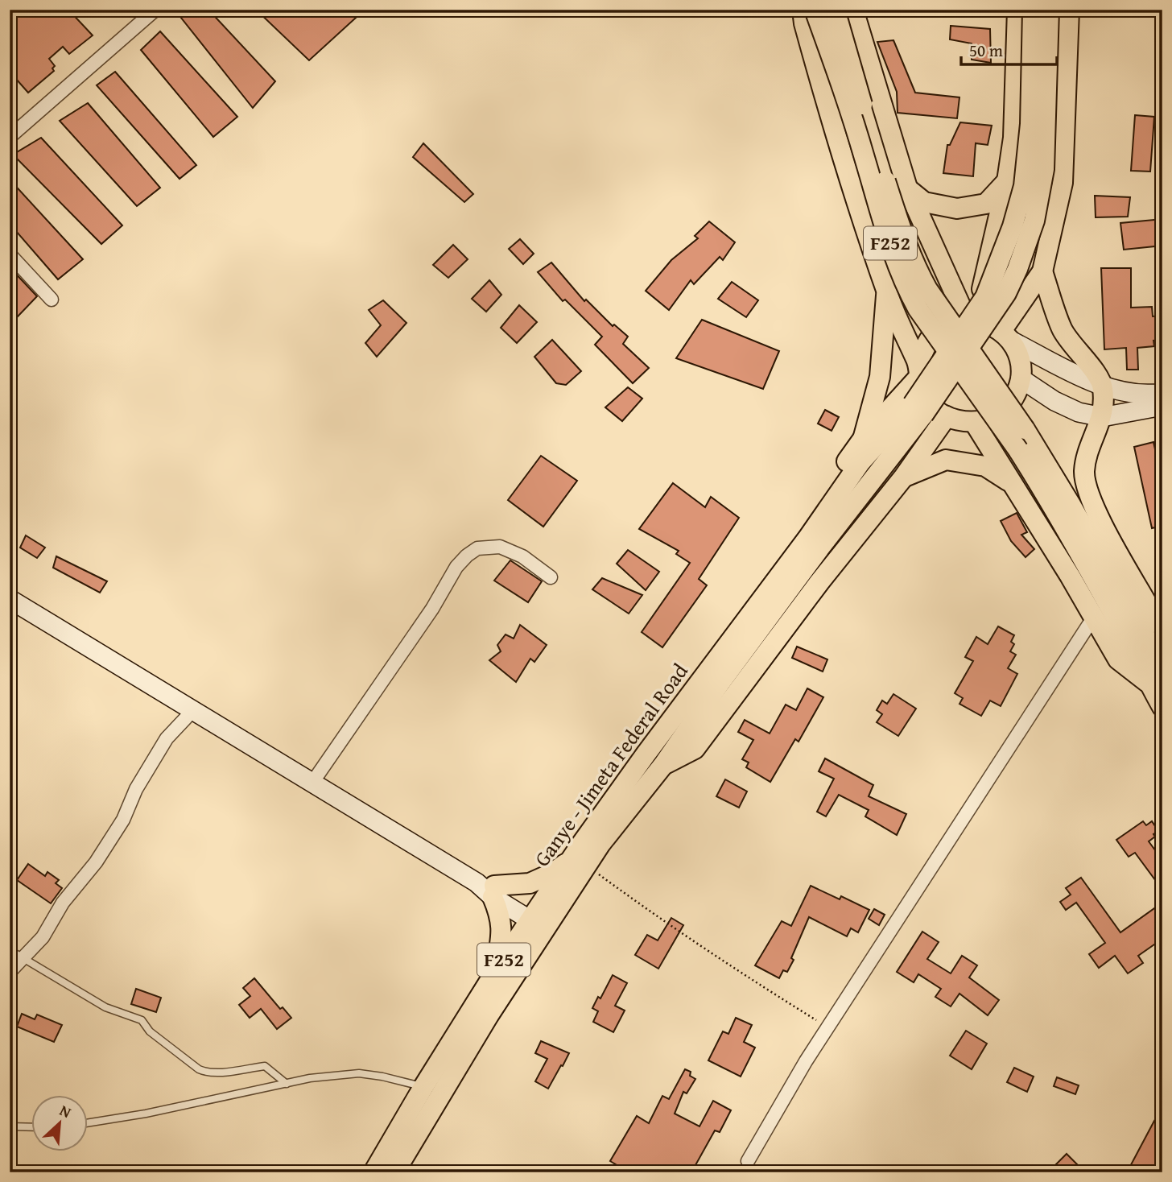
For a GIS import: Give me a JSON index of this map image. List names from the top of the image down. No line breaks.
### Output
{"streets":{"main road":["F252","Ganye - Jimeta Federal Road"]},"scale_bar":"50 m","north":"top right"}
